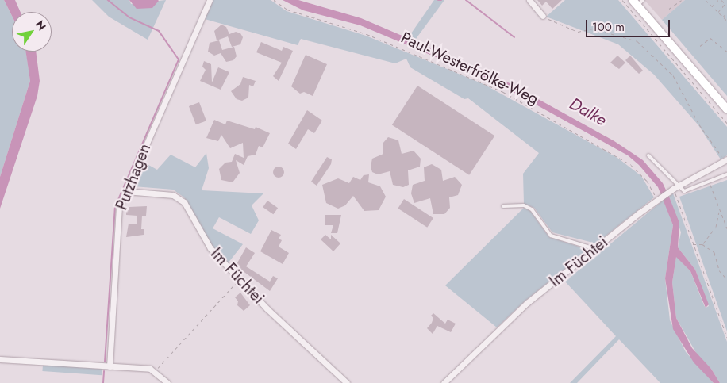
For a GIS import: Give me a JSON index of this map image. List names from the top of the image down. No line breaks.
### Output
{"streets":{"street":["Putzhagen","Im Füchtei"],"path":["Paul-Westerfrölke-Weg"]},"crossings":[["Paul-Westerfrölke-Weg","Im Füchtei"],["Putzhagen","Im Füchtei"]],"water":["Dalke"],"scale_bar":"100 m","north":"top right"}
